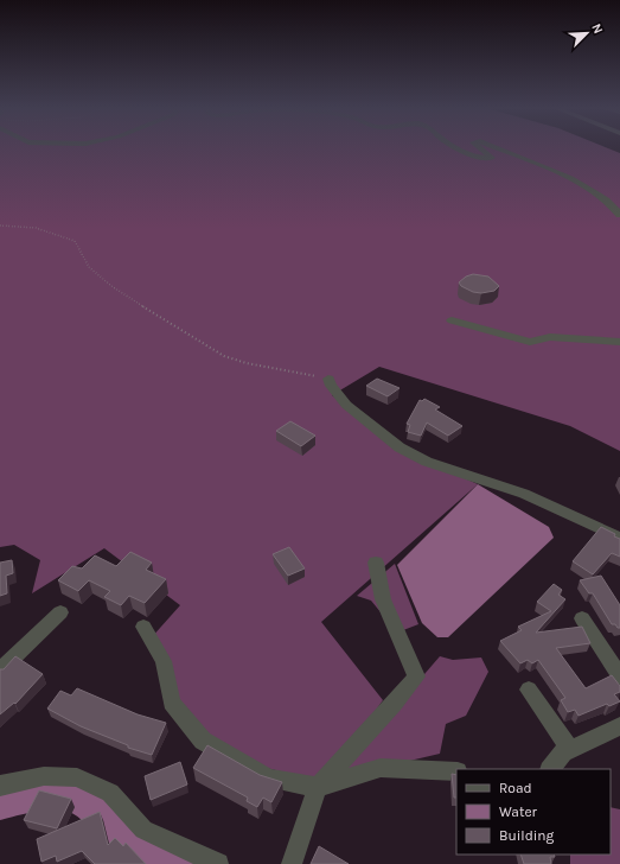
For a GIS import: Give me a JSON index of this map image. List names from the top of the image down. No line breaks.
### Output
{"legend":["Road","Water","Building"],"north":"top right"}
